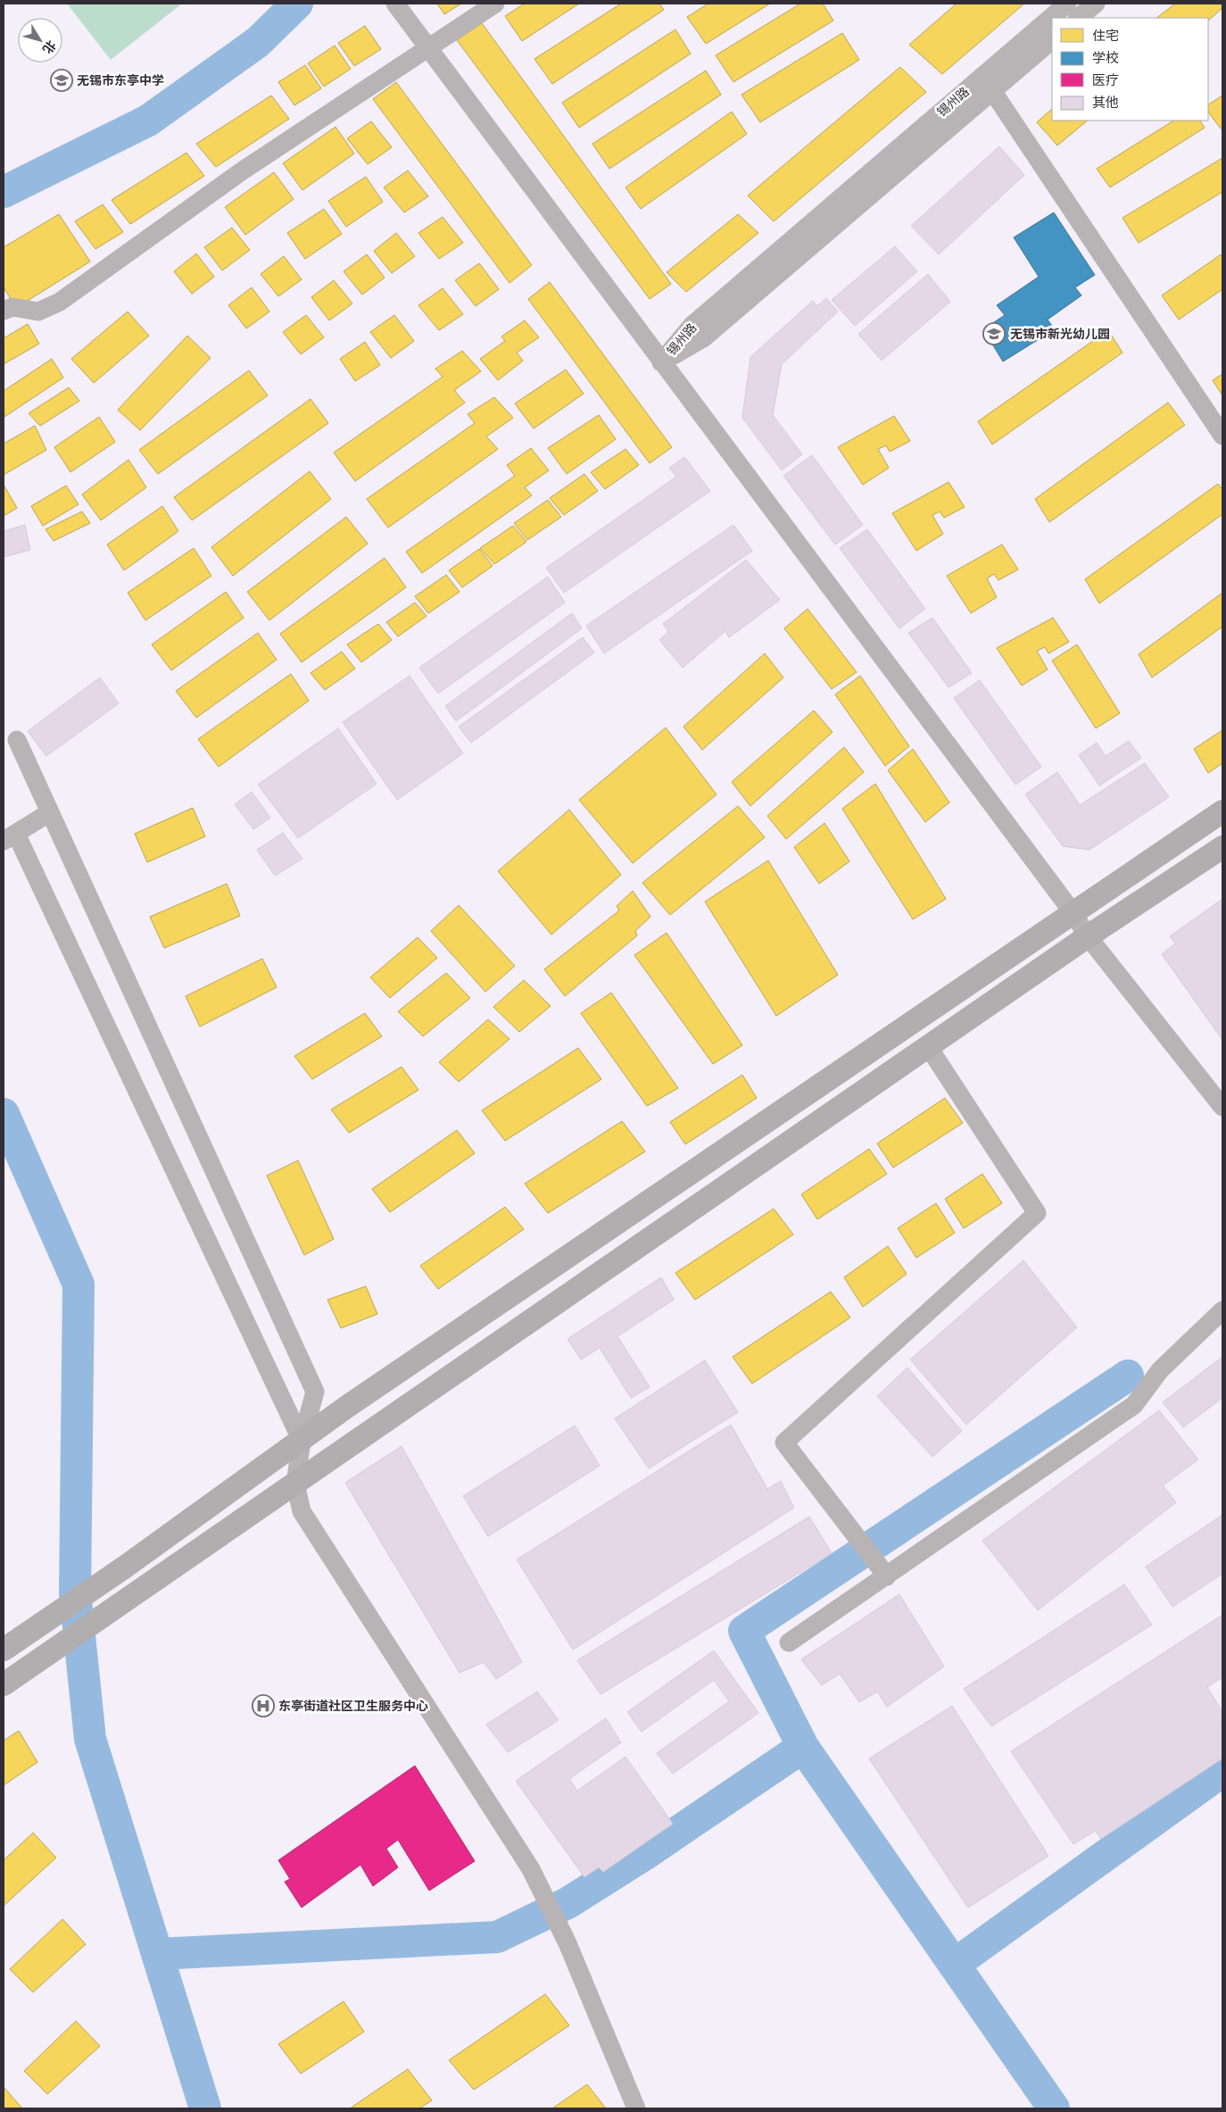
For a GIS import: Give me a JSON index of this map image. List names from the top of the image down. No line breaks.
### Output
{"streets":{"street":["锡州路"]},"places":{"school or university":["无锡市东亭中学","无锡市新光幼儿园"],"hospital":["东亭街道社区卫生服务中心"]},"legend":["住宅","学校","医疗","其他"],"north":"bottom right"}
